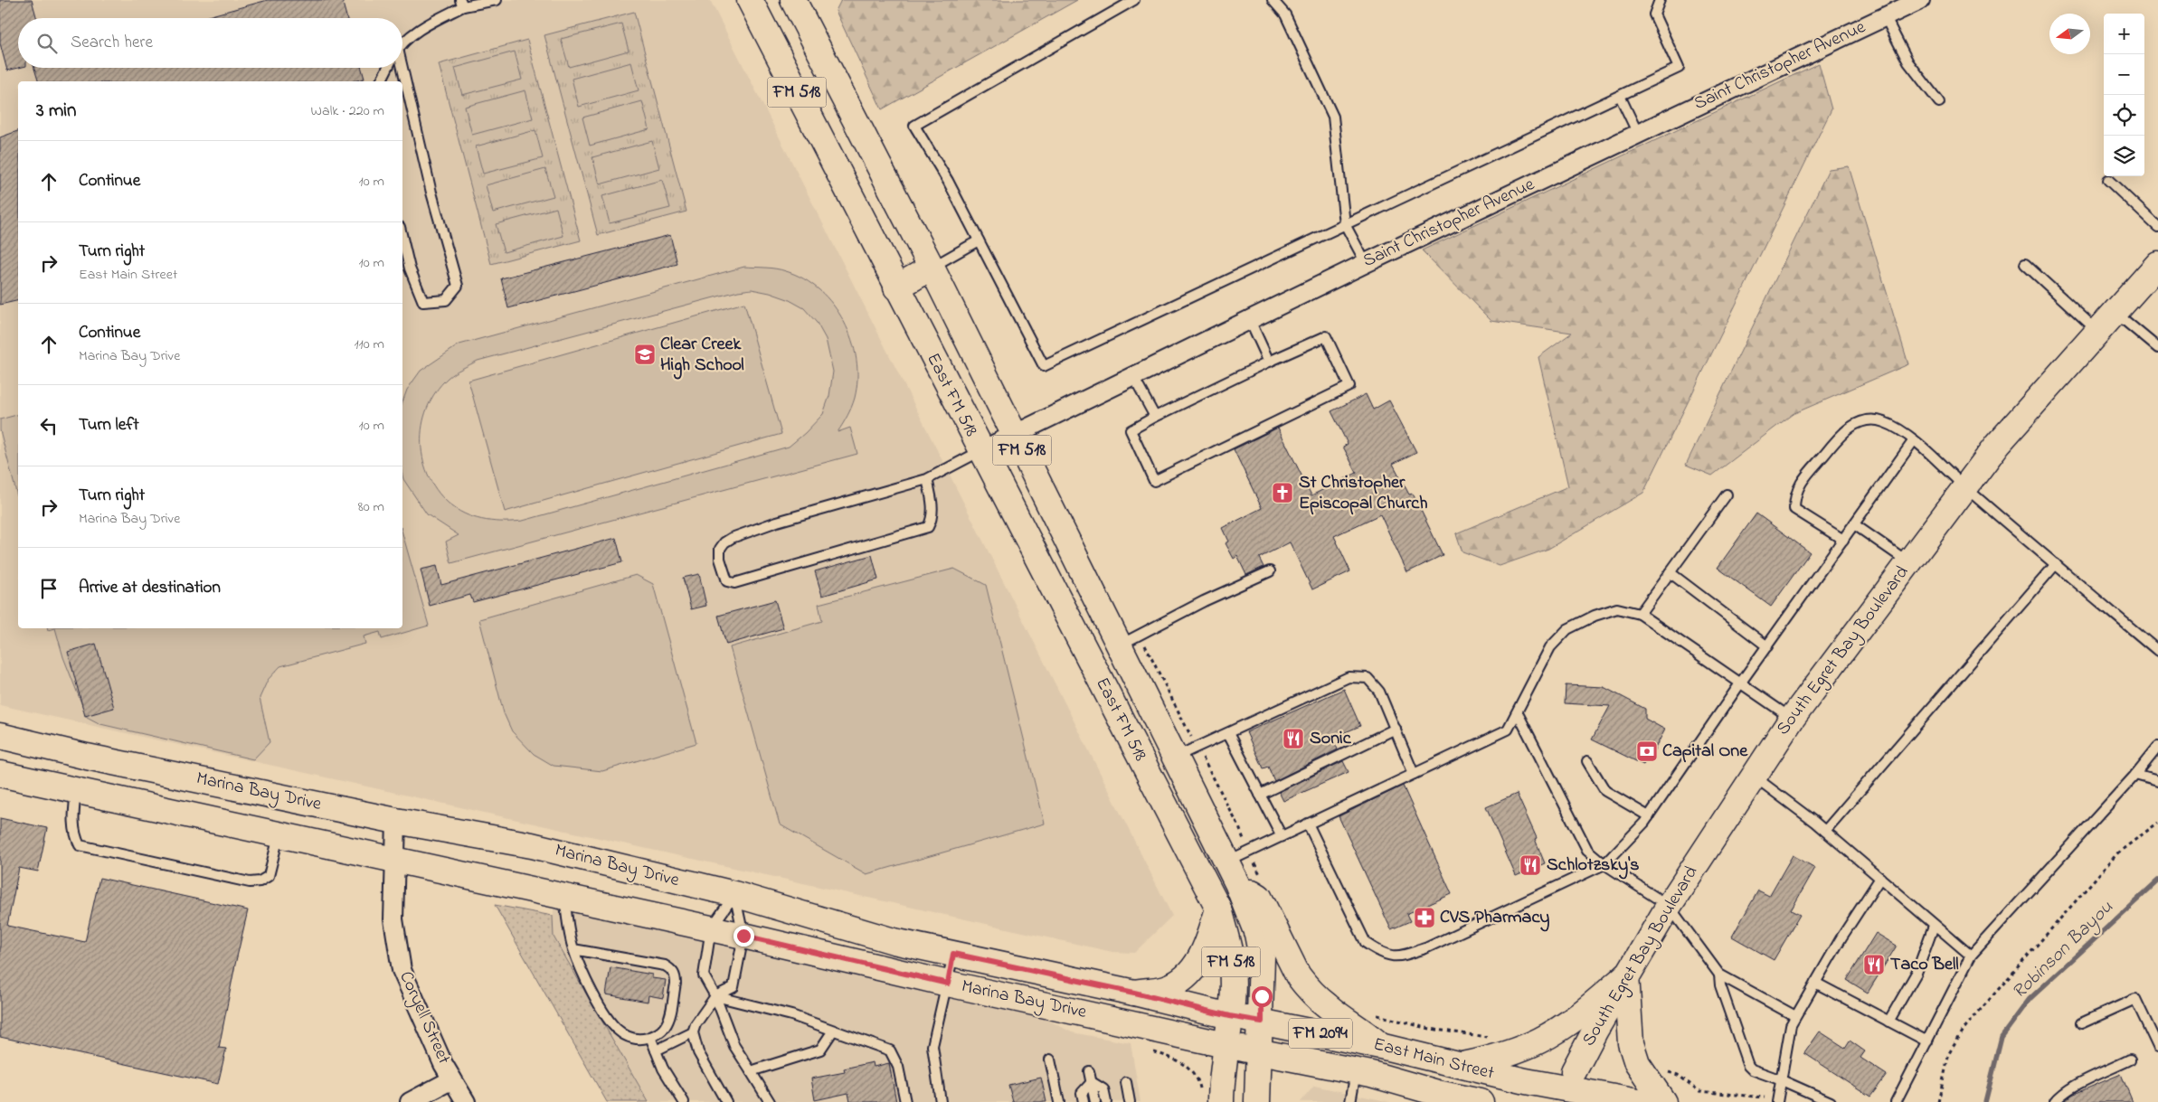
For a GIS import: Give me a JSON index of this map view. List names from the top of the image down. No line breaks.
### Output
{"streets":{"main road":["FM 518","East FM 518","South Egret Bay Boulevard","Marina Bay Drive","FM 2094","East Main Street"],"street":["Saint Christopher Avenue","Coryell Street"]},"crossings":[["Saint Christopher Avenue","East FM 518"],["FM 518","East FM 518"],["FM 518","Marina Bay Drive"],["FM 518","East Main Street"],["East FM 518","East Main Street"],["South Egret Bay Boulevard","East Main Street"],["Marina Bay Drive","Coryell Street"],["Marina Bay Drive","East Main Street"]],"water":["Robinson Bayou"],"places":{"school or university":["Clear Creek High School"],"church":["St Christopher Episcopal Church"],"restaurant":["Sonic","Schlotzsky's","Taco Bell"],"bank":["Capital One"],"pharmacy":["CVS Pharmacy"]},"north":"left","page":{"map_buttons":["+","−"],"search":"Search here","heading":["3 min","Walk · 220 m"],"list":[["Continue","10 m"],["Turn right","East Main Street","10 m"],["Continue","Marina Bay Drive","110 m"],["Turn left","10 m"],["Turn right","Marina Bay Drive","80 m"],"Arrive at destination"]}}
